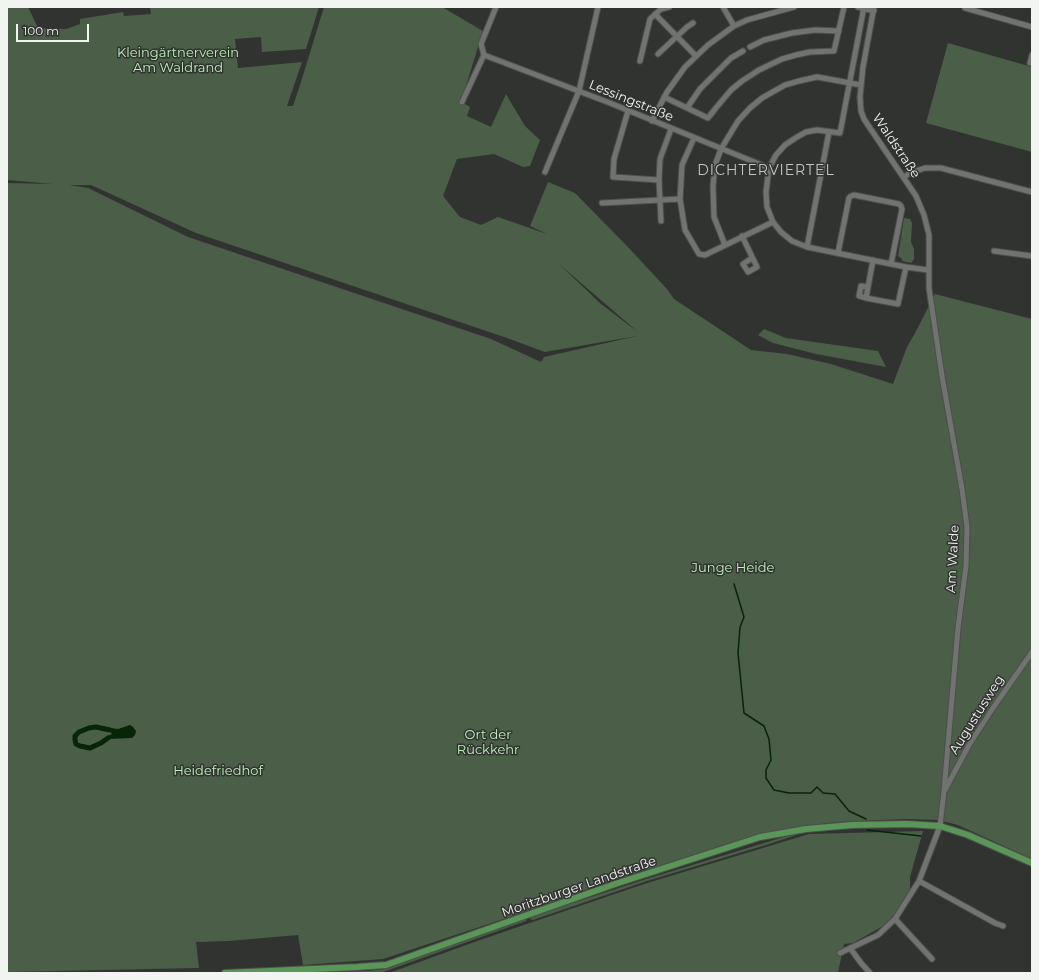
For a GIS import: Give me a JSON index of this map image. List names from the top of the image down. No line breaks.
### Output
{"streets":{"main road":["Moritzburger Landstraße"],"street":["Lessingstraße","Waldstraße","Am Walde","Augustusweg"]},"crossings":[["Waldstraße","Am Walde"],["Am Walde","Augustusweg"],["Am Walde","Moritzburger Landstraße"]],"districts":["DICHTERVIERTEL"],"parks":["Kleingärtnerverein Am Waldrand","Junge Heide","Ort der Rückkehr","Heidefriedhof"],"scale_bar":"100 m"}
